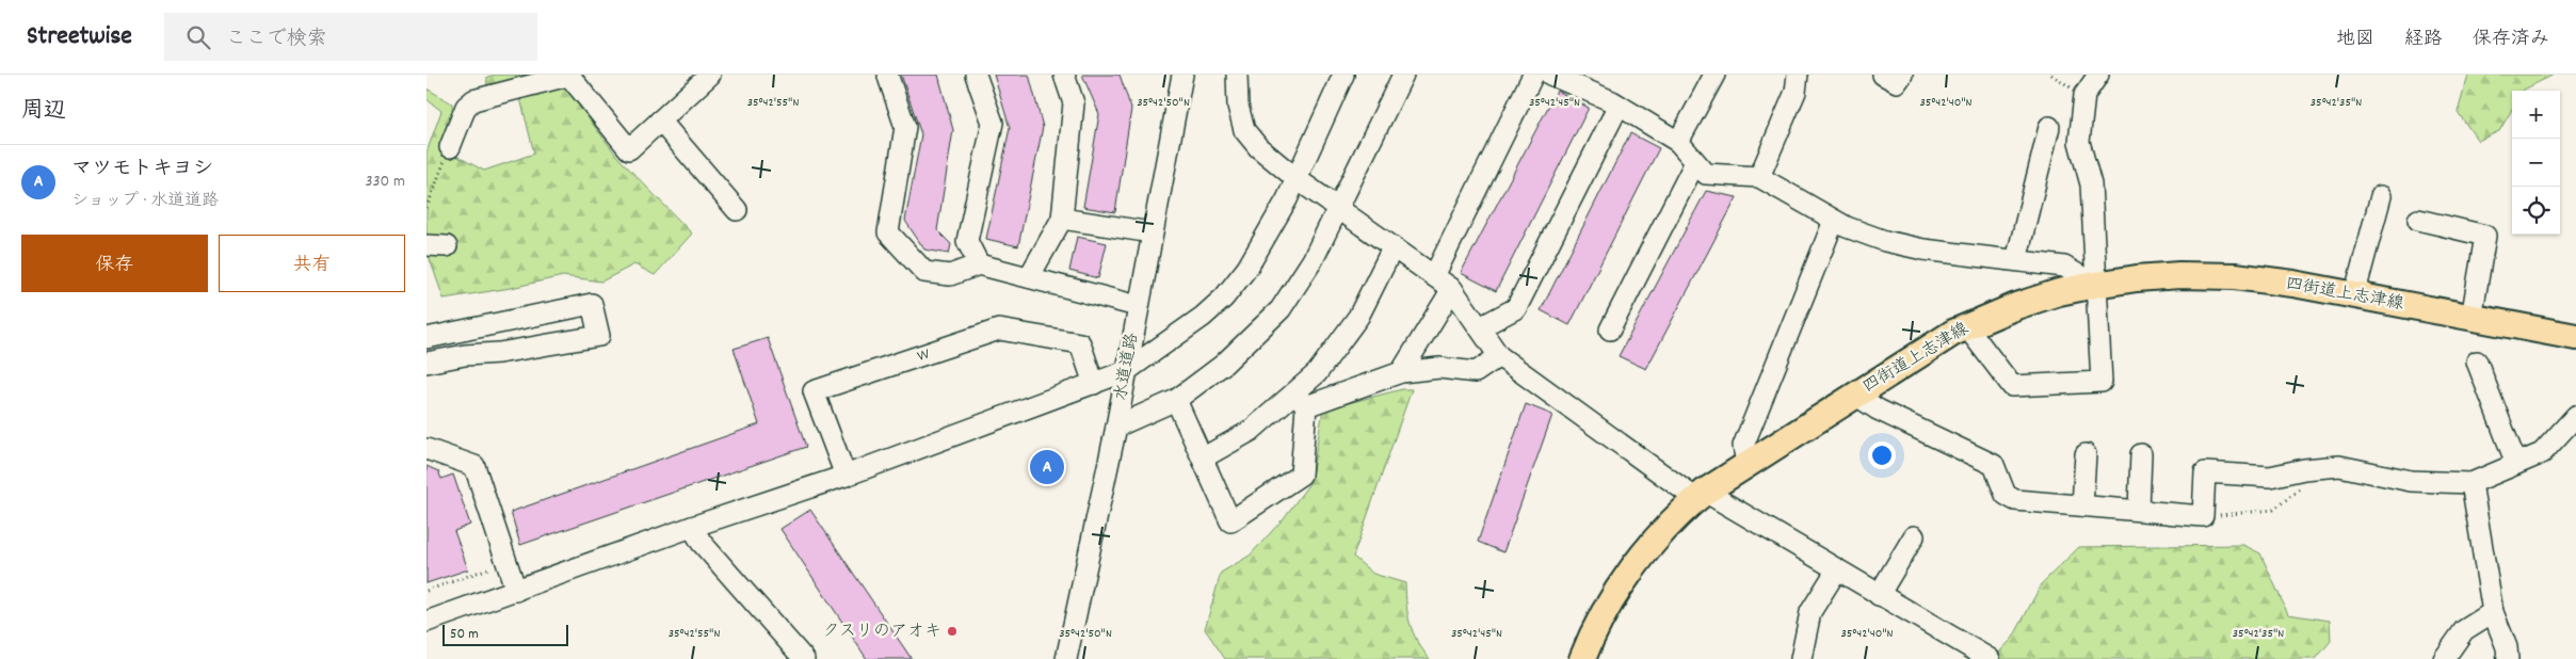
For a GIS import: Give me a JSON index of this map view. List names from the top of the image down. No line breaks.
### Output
{"streets":{"main road":["四街道上志津線"],"street":["ｗ","水道道路"]},"places":["クスリのアオキ"],"scale_bar":"50 m","page":{"header":"Streetwise","search":"ここで検索","nav":["地図","経路","保存済み"],"heading":"周辺","map_buttons":["+","−"],"list":[{"mark":"A","name":"マツモトキヨシ","note":"ショップ · 水道道路","value":"330 m"}],"buttons":["保存","共有"],"pins":"A","scale":"50 m"},"coordinates":["35°42'55\"N","35°42'50\"N","35°42'45\"N","35°42'40\"N","35°42'35\"N"]}
